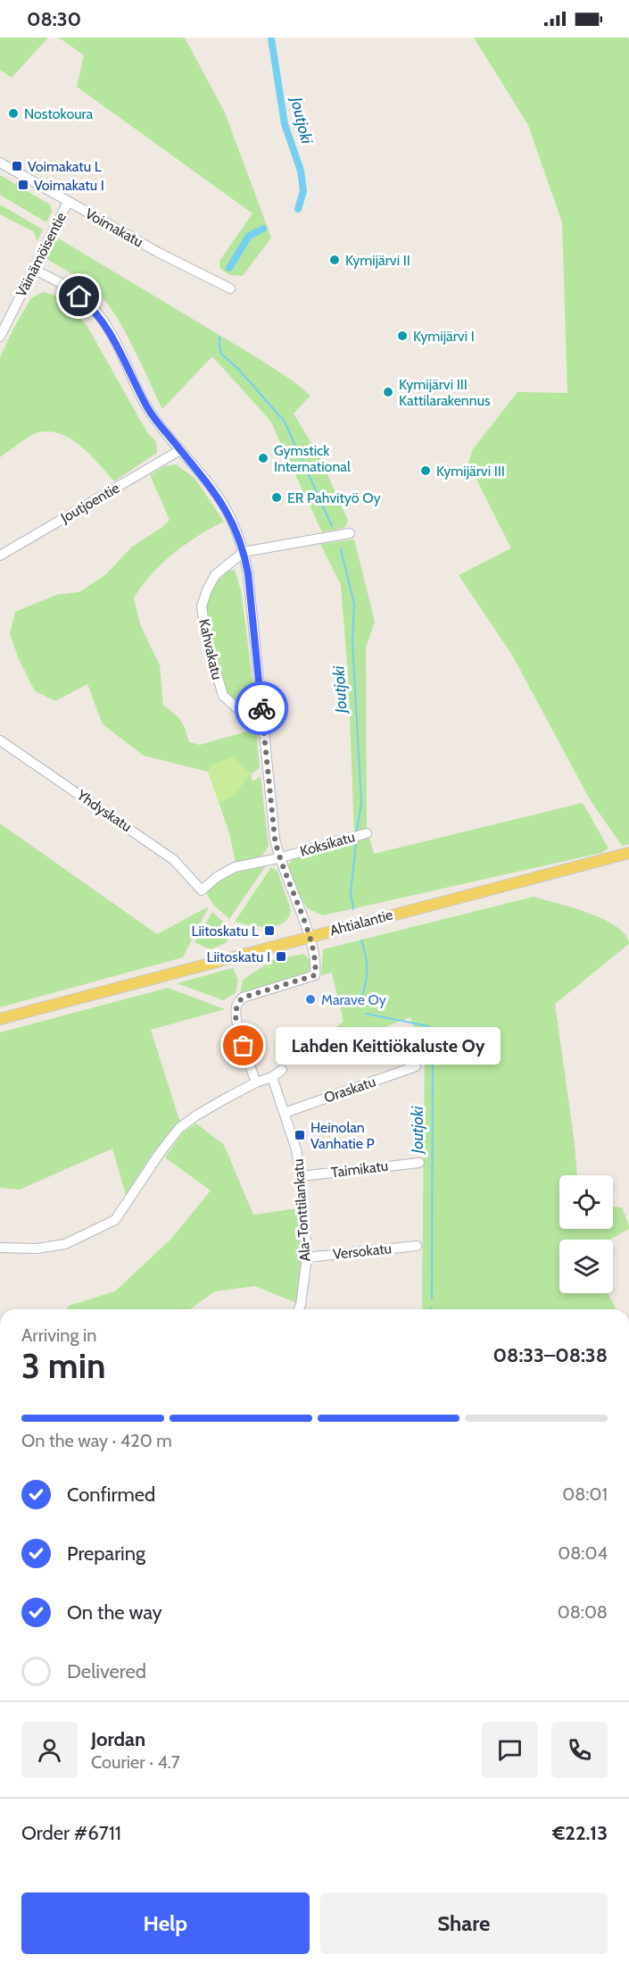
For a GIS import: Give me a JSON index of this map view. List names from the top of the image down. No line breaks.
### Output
{"streets":{"main road":["Ahtialantie"],"street":["Voimakatu","Väinämöisentie","Joutjoentie","Kahvakatu","Yhdyskatu","Koksikatu","Oraskatu","Taimikatu","Ala-Tonttilankatu","Versokatu"]},"crossings":[["Voimakatu","Väinämöisentie"],["Yhdyskatu","Koksikatu"],["Oraskatu","Ala-Tonttilankatu"],["Taimikatu","Ala-Tonttilankatu"],["Ala-Tonttilankatu","Versokatu"]],"water":["Joutjoki"],"places":{"other":["Nostokoura","Kymijärvi II","Kymijärvi I","Kymijärvi III Kattilarakennus","Gymstick International","Kymijärvi III","ER Pahvityö Oy","Marave Oy","Lahden Keittiökaluste Oy"],"transit":["Voimakatu L","Voimakatu I","Liitoskatu L","Liitoskatu I","Heinolan Vanhatie P"]},"page":{"status":"08:30","bubble":"Lahden Keittiökaluste Oy","heading":["3 min","Arriving in","08:33–08:38"],"panel":["Jordan","Courier · 4.7","Order #6711","€22.13"],"bar":"On the way · 420 m","list":[["Confirmed","08:01"],["Preparing","08:04"],["On the way","08:08"],"Delivered"],"buttons":["Help","Share"]}}
